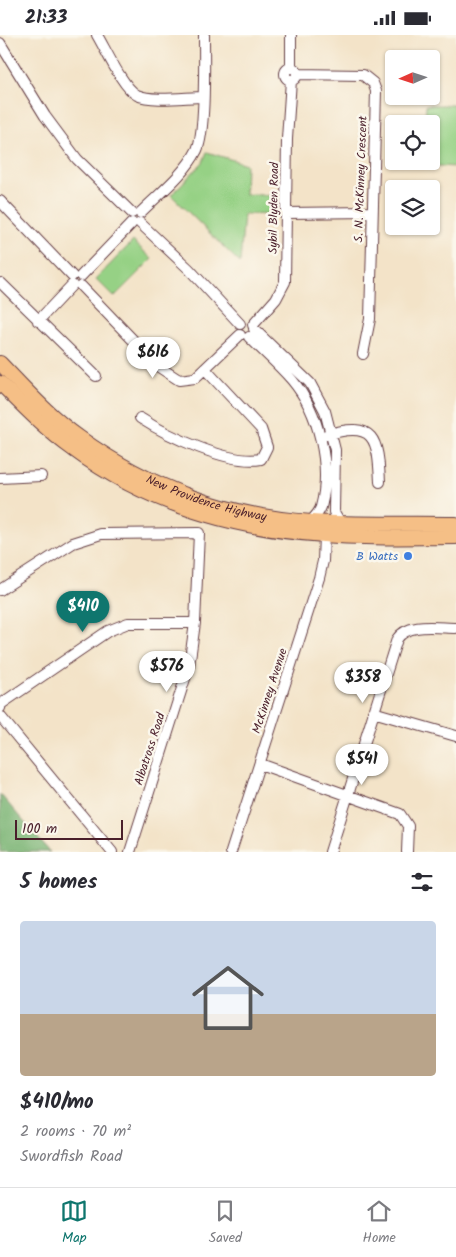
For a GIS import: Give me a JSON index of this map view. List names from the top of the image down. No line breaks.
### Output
{"streets":{"highway":["New Providence Highway"],"street":["S. N. McKinney Crescent","Sybil Blyden Road","McKinney Avenue","Albatross Road"]},"crossings":[["S. N. McKinney Crescent","Sybil Blyden Road"],["New Providence Highway","McKinney Avenue"]],"places":["B Watts"],"scale_bar":"100 m","north":"left","page":{"status":"21:33","price":["$616","$410","$576","$358","$541"],"scale":"100 m","heading":"5 homes","list":[{"name":"$410/mo","note":"2 rooms · 70 m² · Swordfish Road"}],"tabs":["Map","Saved","Home"]}}
